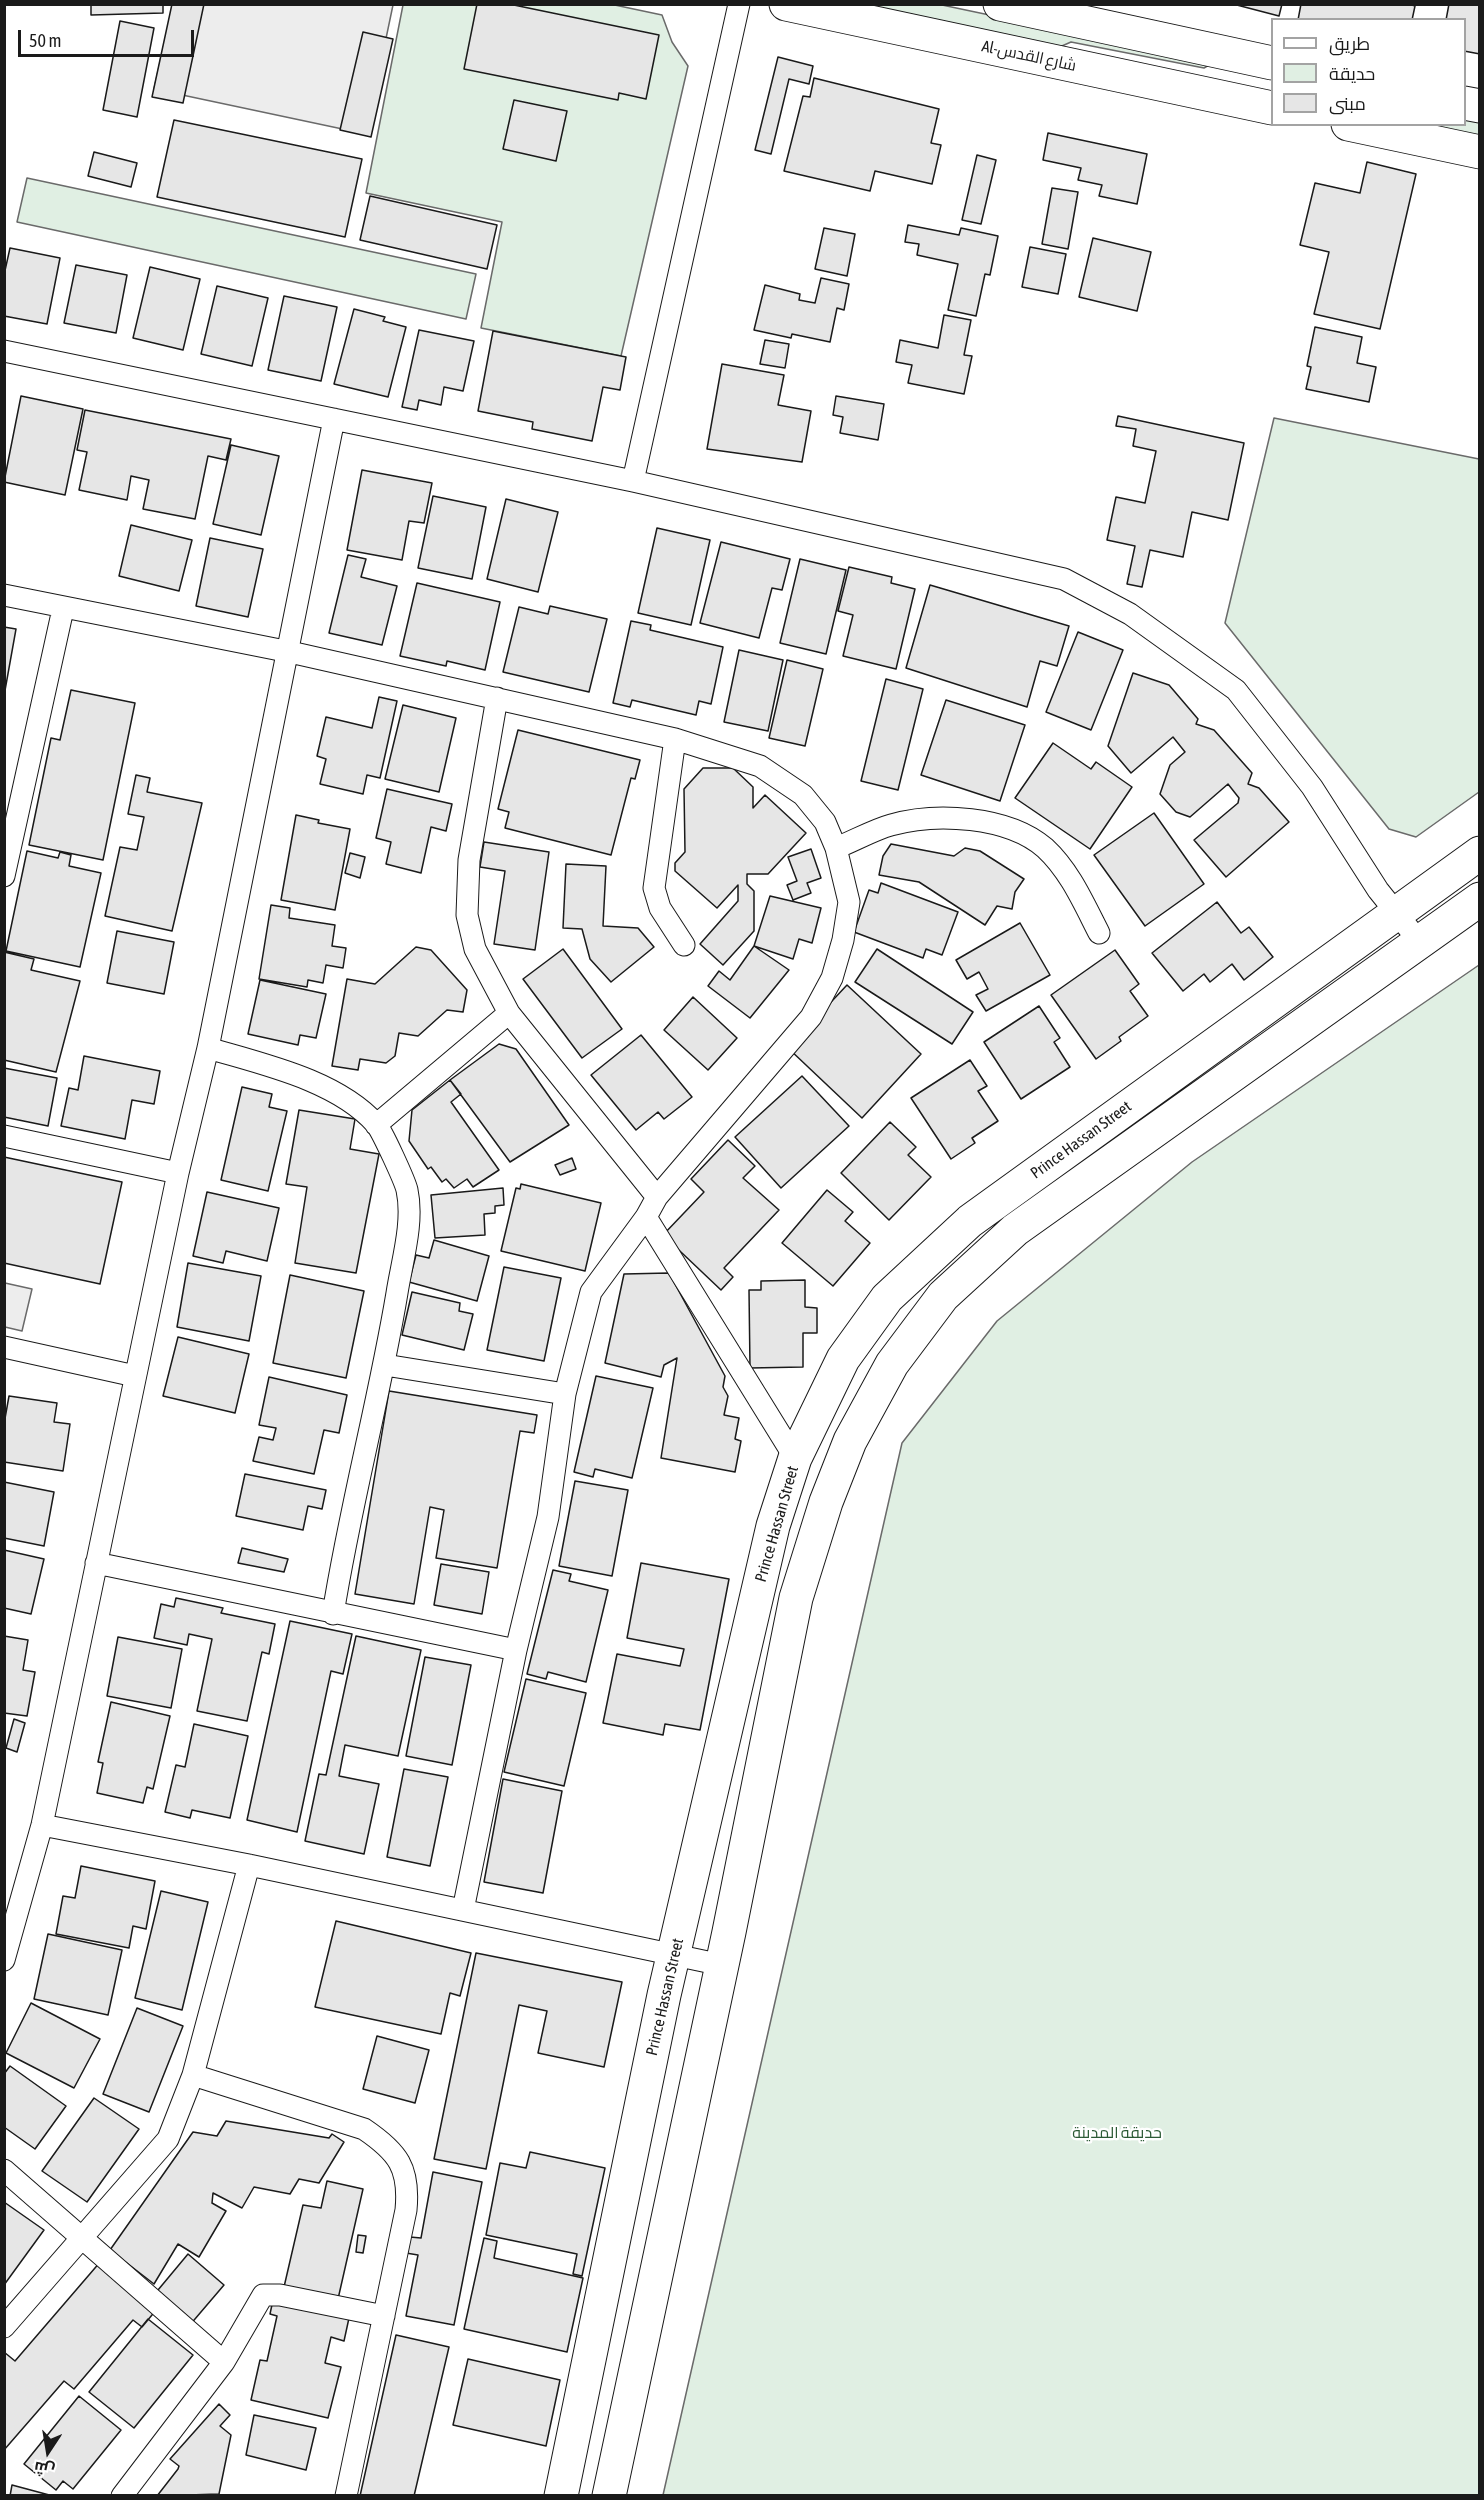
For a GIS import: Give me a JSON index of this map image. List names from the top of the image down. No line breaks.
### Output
{"streets":{"main road":["Al-شارع القدس","Prince Hassan Street"]},"parks":["حديقة المدينة"],"legend":["طريق","حديقة","مبنى"],"scale_bar":"50 m","north":"bottom"}
